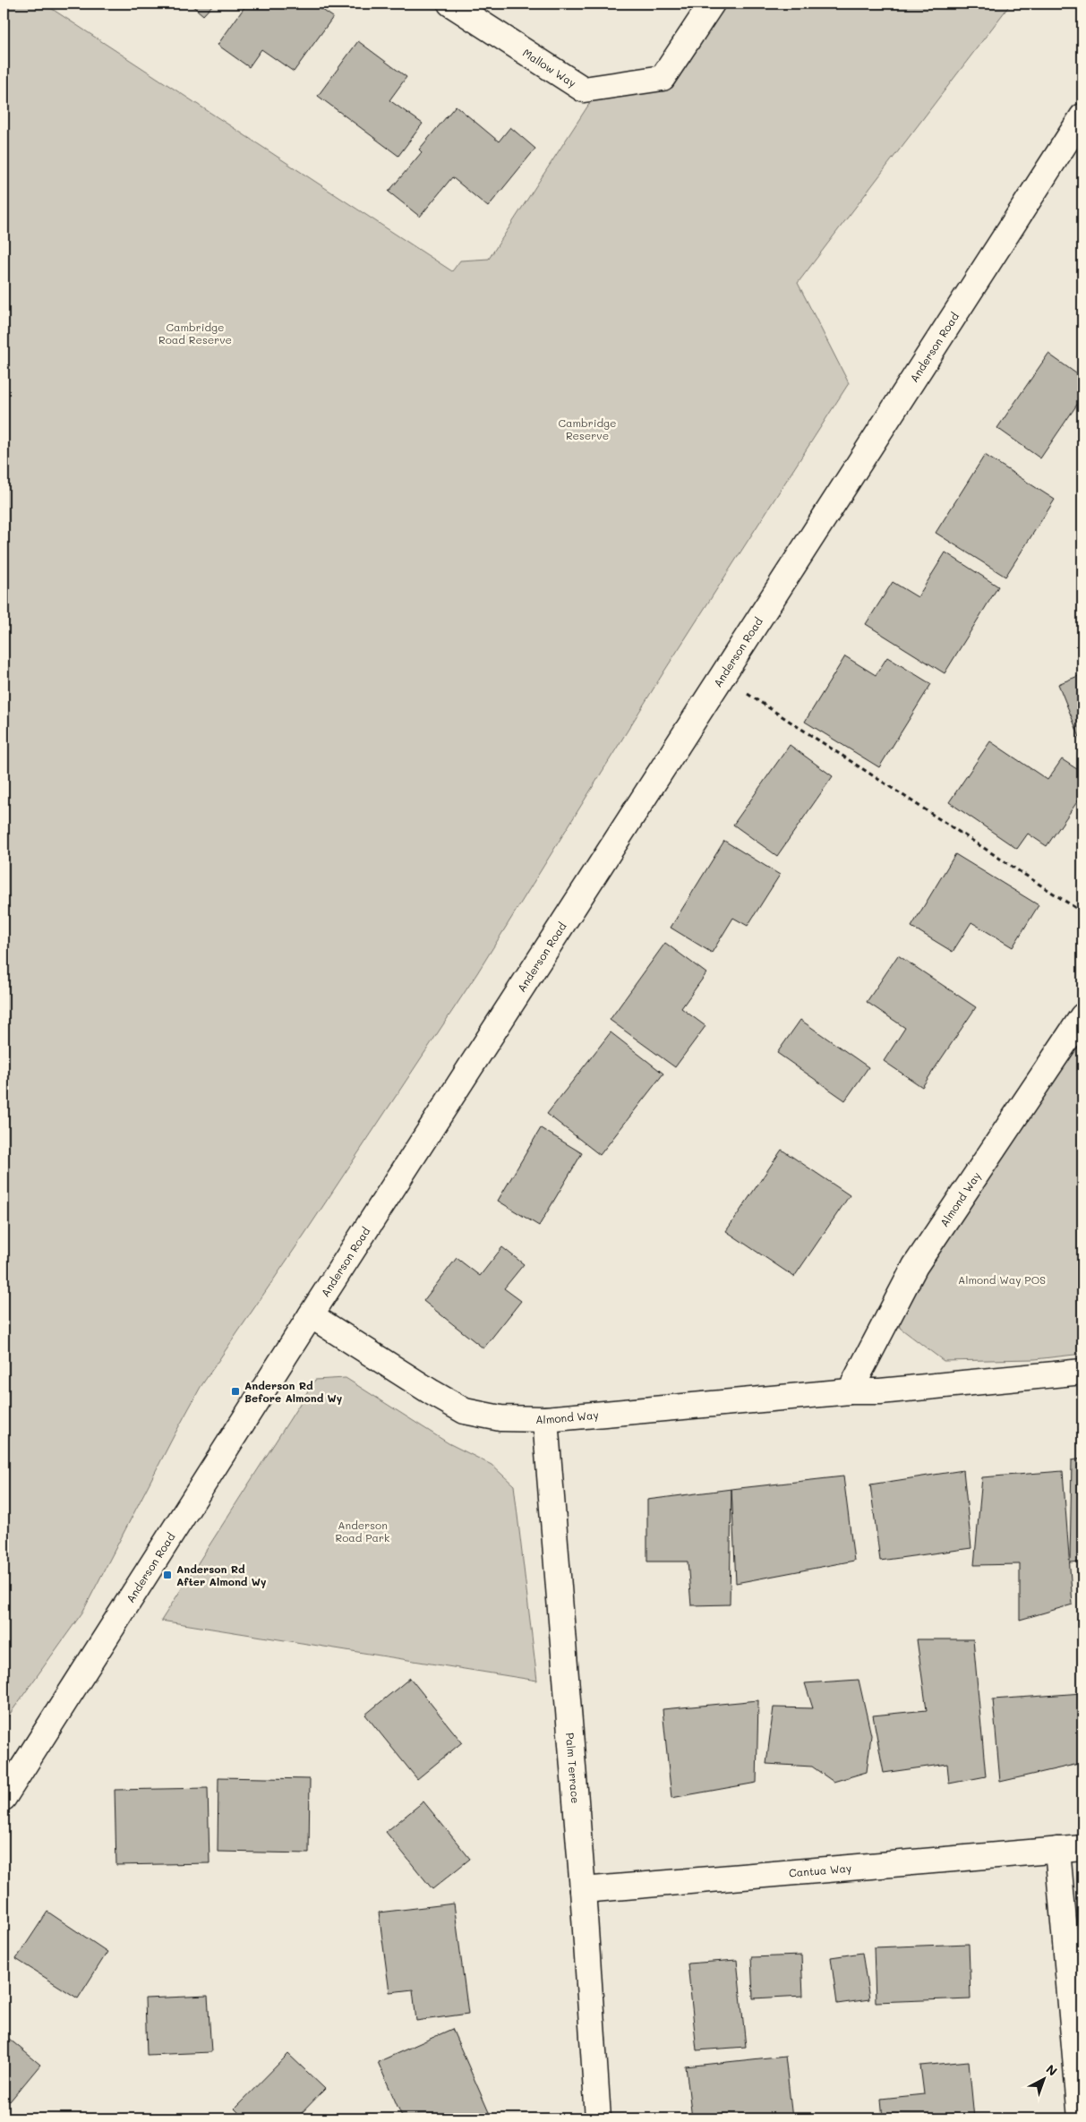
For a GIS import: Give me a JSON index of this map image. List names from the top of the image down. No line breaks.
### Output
{"streets":{"street":["Mallow Way","Anderson Road","Almond Way","Palm Terrace","Cantua Way"]},"crossings":[["Anderson Road","Almond Way"],["Almond Way","Palm Terrace"],["Palm Terrace","Cantua Way"]],"parks":["Cambridge Road Reserve","Cambridge Reserve","Almond Way POS","Anderson Road Park"],"places":{"transit":["Anderson Rd Before Almond Wy","Anderson Rd After Almond Wy"]},"north":"top right"}
